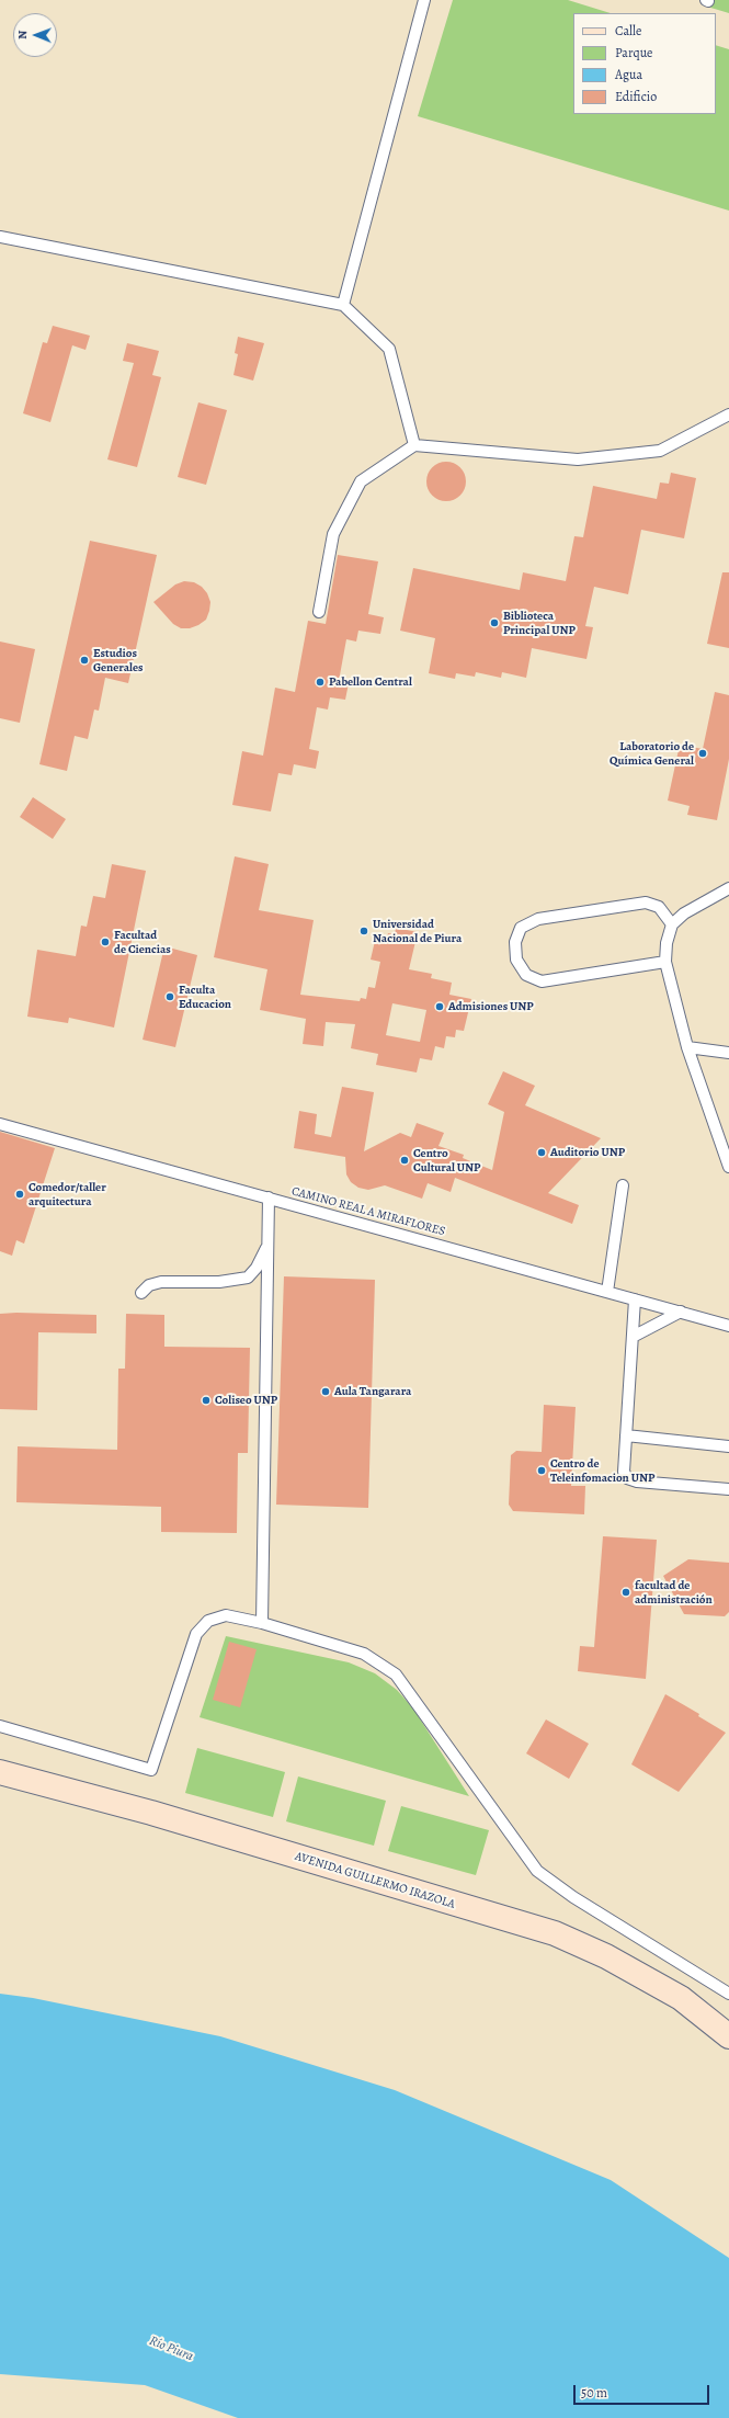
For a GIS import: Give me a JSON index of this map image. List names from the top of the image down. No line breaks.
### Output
{"streets":{"main road":["AVENIDA GUILLERMO IRAZOLA"],"lane":["CAMINO REAL A MIRAFLORES"]},"water":["Río Piura"],"places":["Biblioteca Principal UNP","Estudios Generales","Pabellon Central","Laboratorio de Química General","Universidad Nacional de Piura","Facultad de Ciencias","Faculta Educacion","Admisiones UNP","Auditorio UNP","Centro Cultural UNP","Comedor/taller arquitectura","Aula Tangarara","Coliseo UNP","Centro de Teleinfomacion UNP","facultad de administración"],"legend":["Calle","Parque","Agua","Edificio"],"scale_bar":"50 m","north":"left"}
